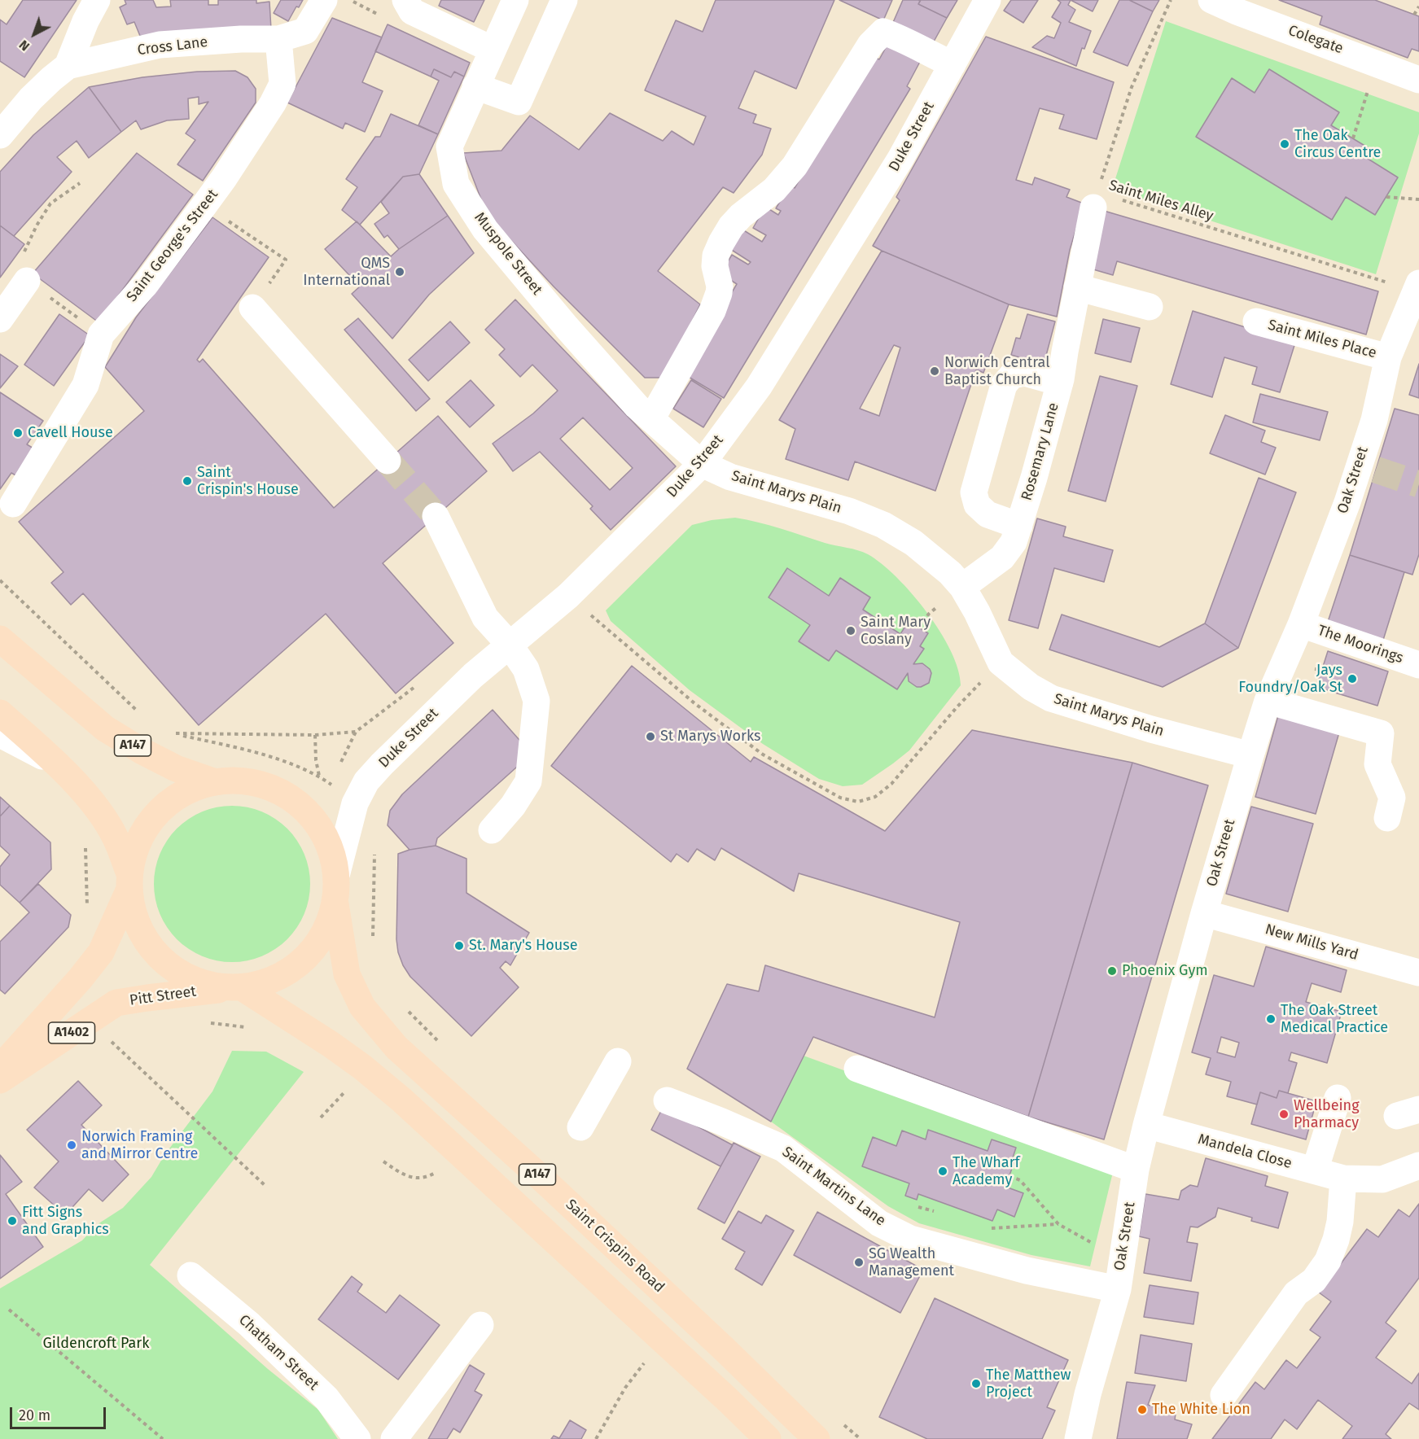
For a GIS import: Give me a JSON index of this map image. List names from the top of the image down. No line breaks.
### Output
{"streets":{"main road":["A147","Pitt Street","A1402","Saint Crispins Road"],"street":["Colegate","Cross Lane","Duke Street","Saint George's Street","Muspole Street","Saint Miles Place","Rosemary Lane","Oak Street","Saint Marys Plain","The Moorings","New Mills Yard","Mandela Close","Saint Martins Lane","Chatham Street"],"path":["Saint Miles Alley"]},"crossings":[["Cross Lane","Saint George's Street"],["Duke Street","Muspole Street"],["Duke Street","Saint Marys Plain"],["Duke Street","Saint Crispins Road"],["Saint Miles Alley","Rosemary Lane"],["Saint Miles Alley","Oak Street"],["Muspole Street","Saint Marys Plain"],["Saint Miles Place","Oak Street"],["Rosemary Lane","Saint Marys Plain"],["Oak Street","Saint Marys Plain"],["Oak Street","The Moorings"],["Oak Street","New Mills Yard"],["Oak Street","Mandela Close"],["Oak Street","Saint Martins Lane"],["Pitt Street","Saint Crispins Road"],["A1402","Saint Crispins Road"]],"parks":["Gildencroft Park"],"places":["The Oak Circus Centre","QMS International","Norwich Central Baptist Church","Cavell House","Saint Crispin's House","Saint Mary Coslany","Jays Foundry/Oak St","St Marys Works","St. Mary's House","Phoenix Gym","The Oak Street Medical Practice","Wellbeing Pharmacy","Norwich Framing and Mirror Centre","The Wharf Academy","Fitt Signs and Graphics","SG Wealth Management","The Matthew Project","The White Lion"],"scale_bar":"20 m","north":"bottom left"}
